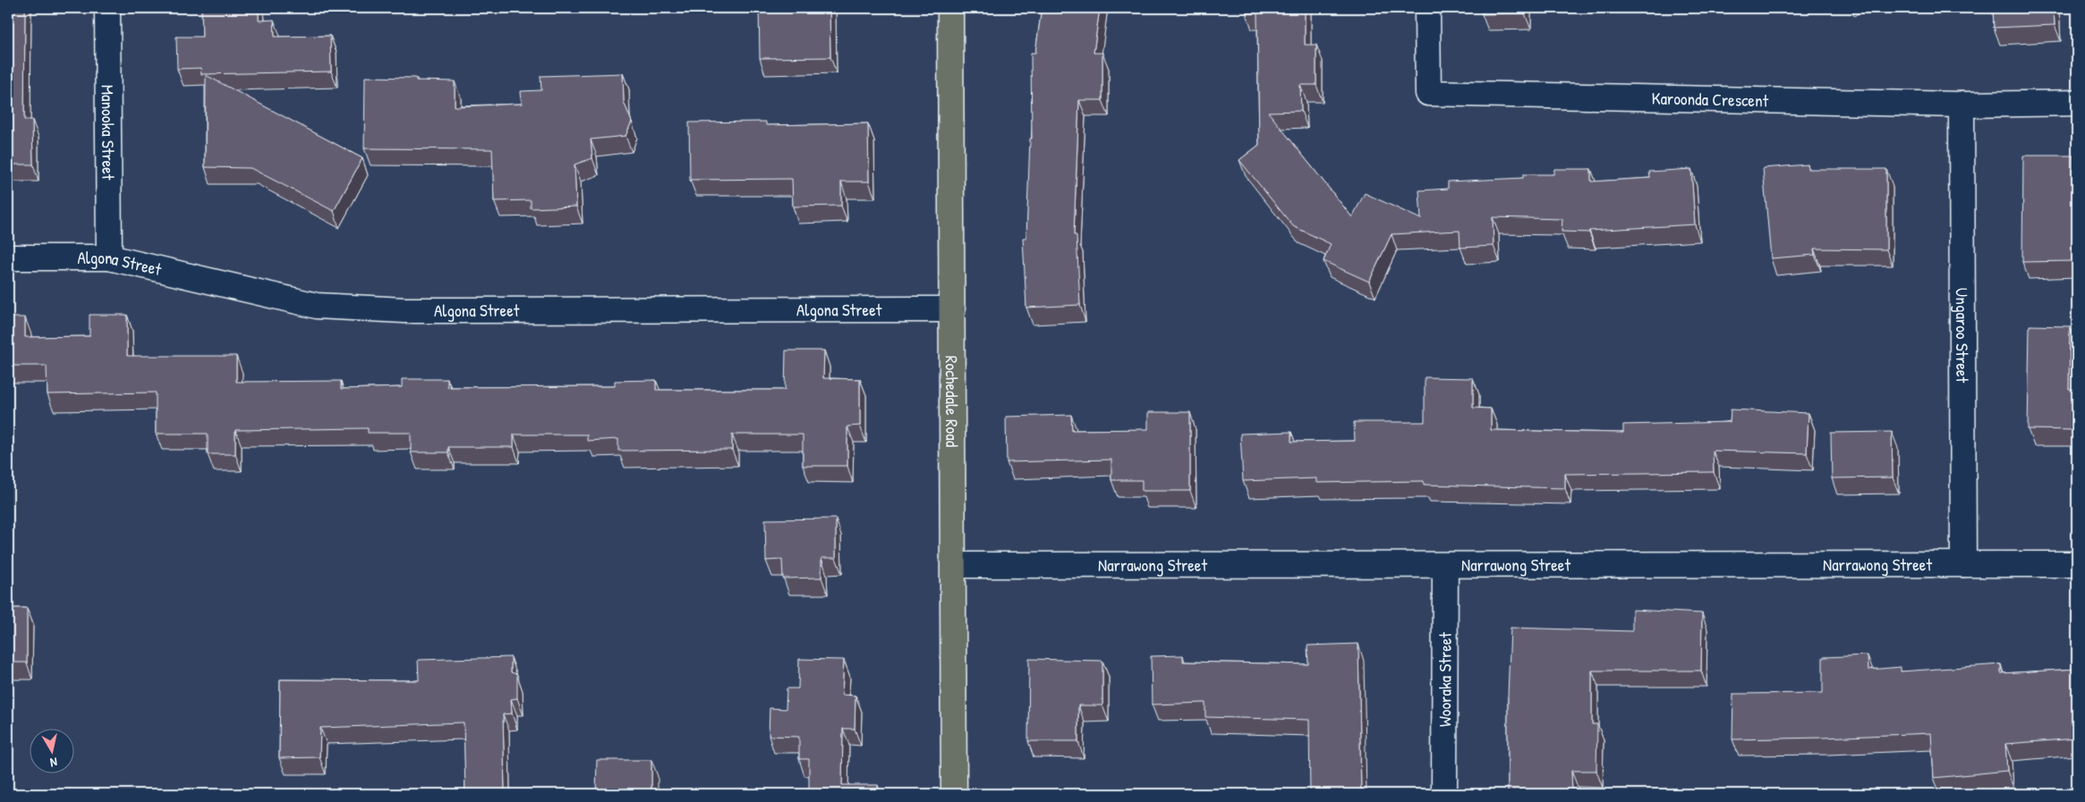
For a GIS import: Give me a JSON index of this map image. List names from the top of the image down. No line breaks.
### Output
{"streets":{"main road":["Rochedale Road"],"street":["Karoonda Crescent","Manooka Street","Algona Street","Ungaroo Street","Narrawong Street","Wooraka Street"]},"crossings":[["Karoonda Crescent","Ungaroo Street"],["Manooka Street","Algona Street"],["Algona Street","Rochedale Road"],["Ungaroo Street","Narrawong Street"],["Rochedale Road","Narrawong Street"],["Narrawong Street","Wooraka Street"]],"north":"bottom"}
